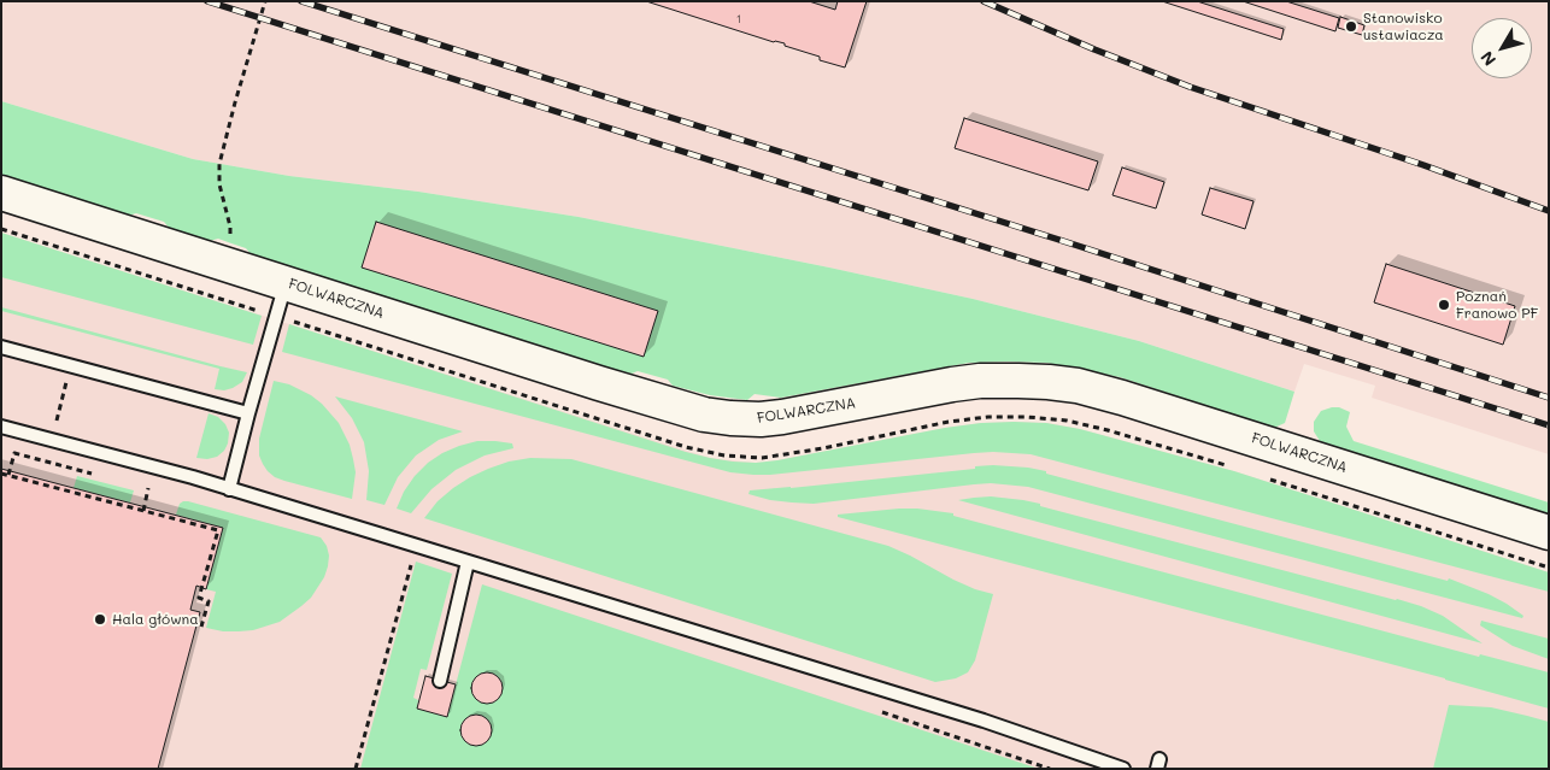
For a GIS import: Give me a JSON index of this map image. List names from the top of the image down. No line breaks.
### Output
{"streets":{"street":["FOLWARCZNA"]},"places":["Stanowisko ustawiacza","Poznań Franowo PF","Hala główna"],"house_numbers":["1"],"north":"bottom left"}
